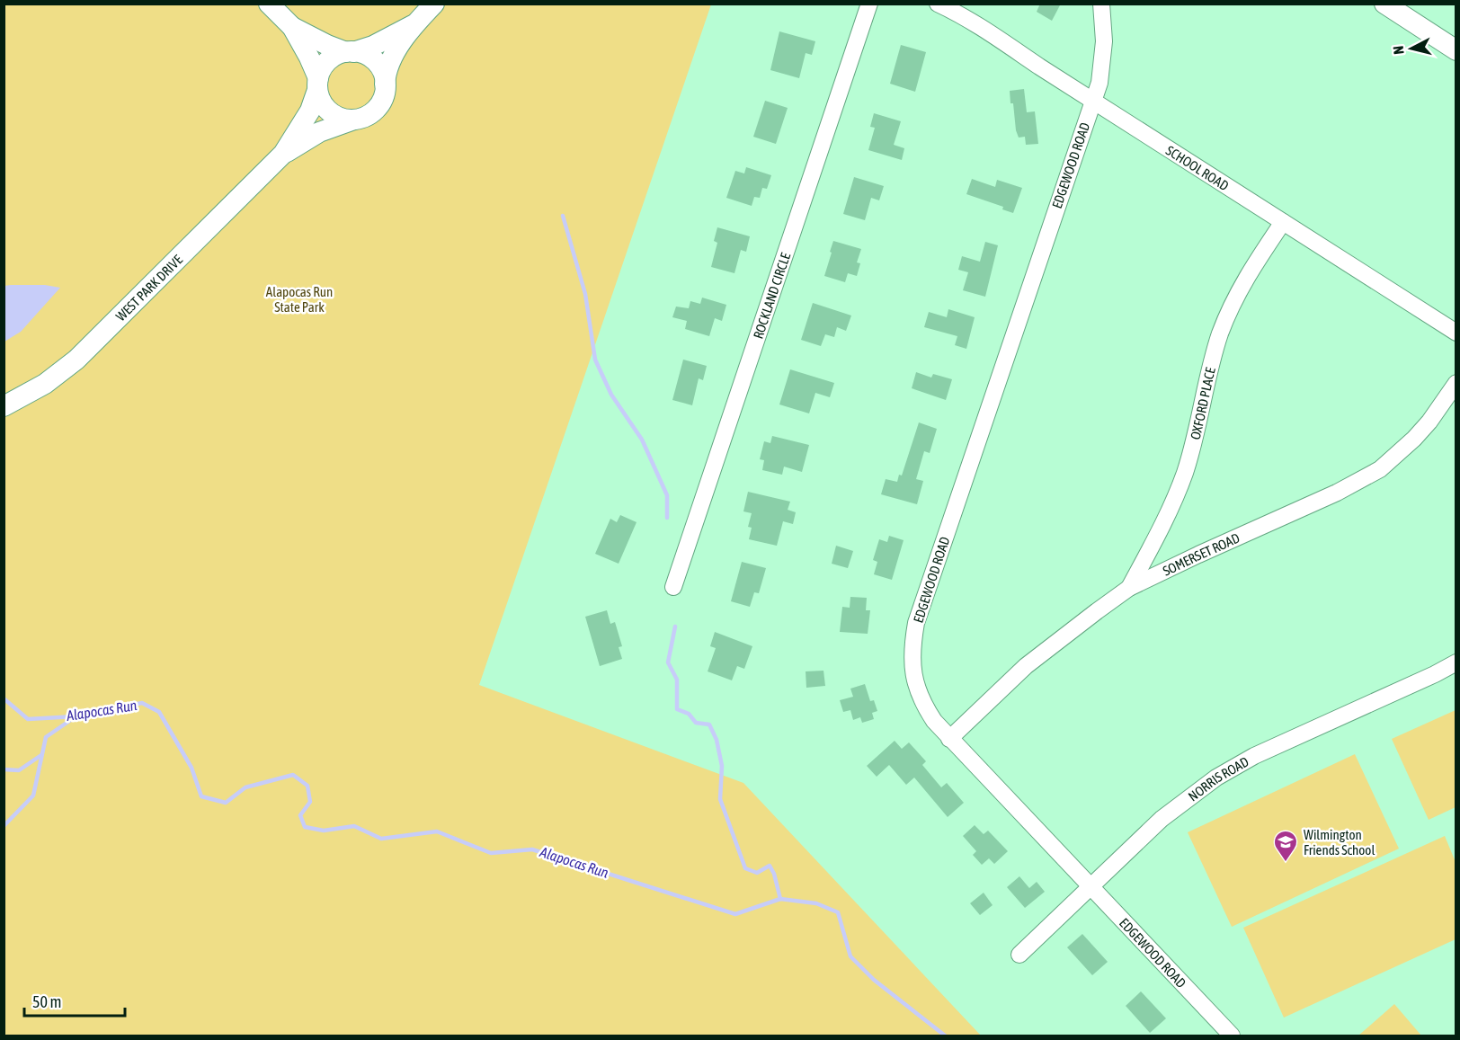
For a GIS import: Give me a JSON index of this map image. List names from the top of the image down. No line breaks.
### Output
{"streets":{"street":["EDGEWOOD ROAD","SCHOOL ROAD","WEST PARK DRIVE","ROCKLAND CIRCLE","OXFORD PLACE","SOMERSET ROAD","NORRIS ROAD"]},"crossings":[["EDGEWOOD ROAD","SCHOOL ROAD"],["EDGEWOOD ROAD","SOMERSET ROAD"],["EDGEWOOD ROAD","NORRIS ROAD"],["SCHOOL ROAD","OXFORD PLACE"],["OXFORD PLACE","SOMERSET ROAD"]],"water":["Alapocas Run"],"parks":["Alapocas Run State Park"],"places":{"school or university":["Wilmington Friends School"]},"scale_bar":"50 m","north":"left"}
